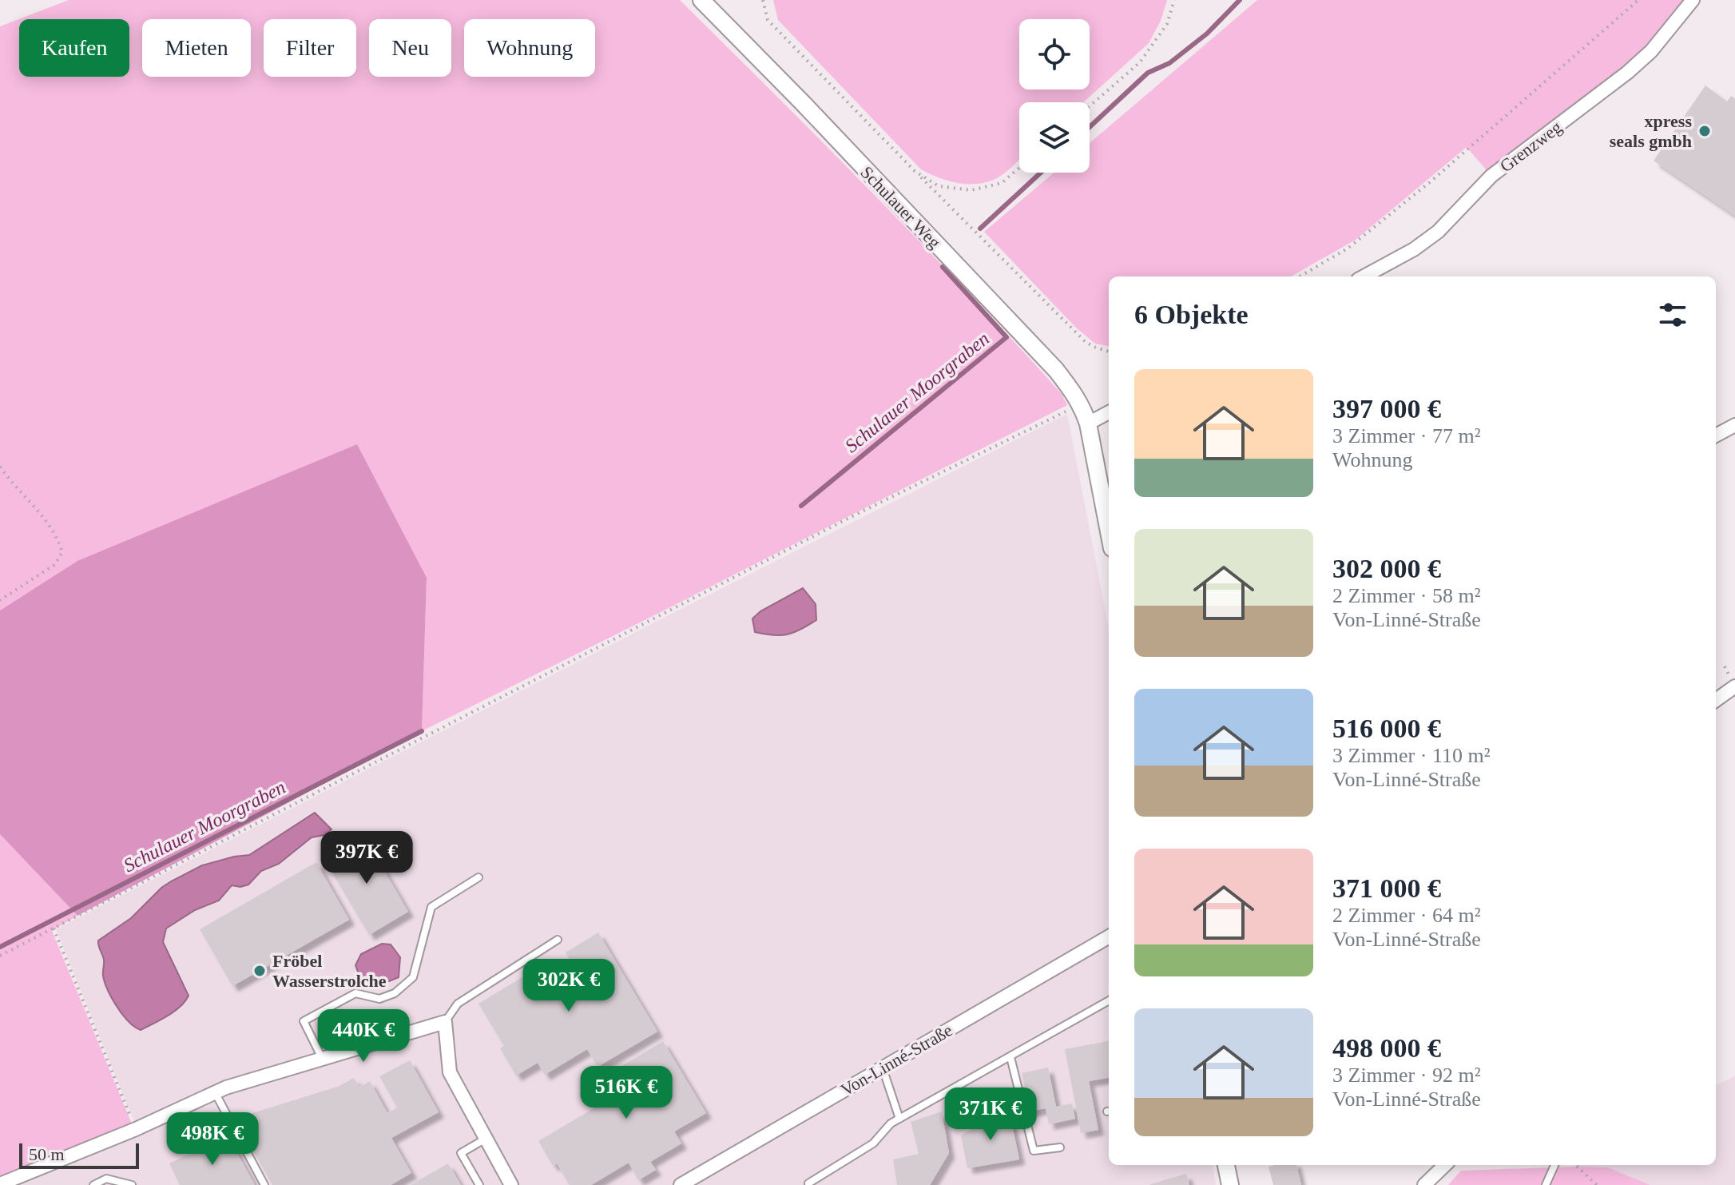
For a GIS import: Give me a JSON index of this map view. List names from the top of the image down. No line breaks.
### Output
{"streets":{"street":["Grenzweg","Schulauer Weg","Von-Linné-Straße"]},"water":["Schulauer Moorgraben"],"places":["xpress seals gmbh","Fröbel Wasserstrolche"],"scale_bar":"50 m","page":{"chip":["Kaufen","Mieten","Filter","Neu","Wohnung"],"heading":"6 Objekte","list":[{"name":"397 000 €","note":"3 Zimmer · 77 m² · Wohnung"},{"name":"302 000 €","note":"2 Zimmer · 58 m² · Von-Linné-Straße"},{"name":"516 000 €","note":"3 Zimmer · 110 m² · Von-Linné-Straße"},{"name":"371 000 €","note":"2 Zimmer · 64 m² · Von-Linné-Straße"},{"name":"498 000 €","note":"3 Zimmer · 92 m² · Von-Linné-Straße"}],"price":["397K €","302K €","440K €","516K €","371K €","498K €"],"scale":"50 m"}}
